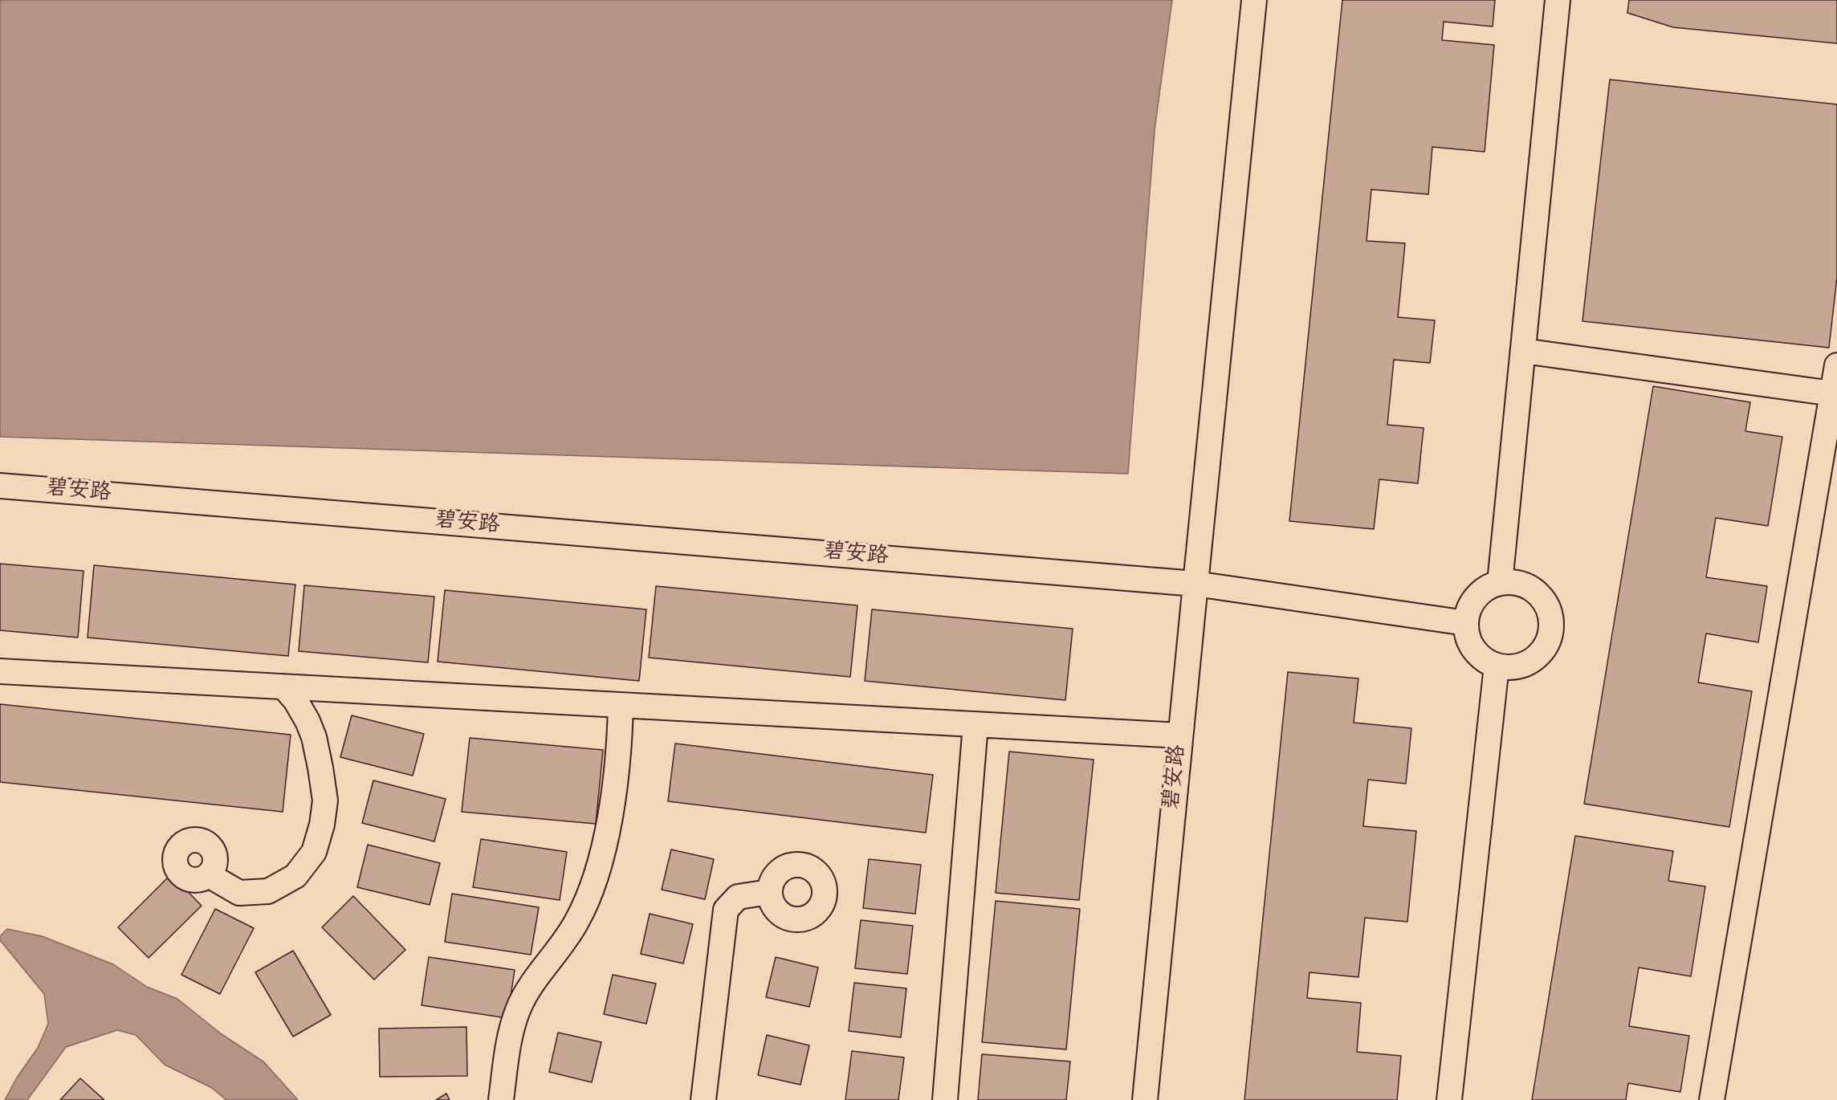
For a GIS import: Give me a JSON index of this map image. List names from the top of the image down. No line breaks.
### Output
{"streets":{"street":["碧安路"]}}
